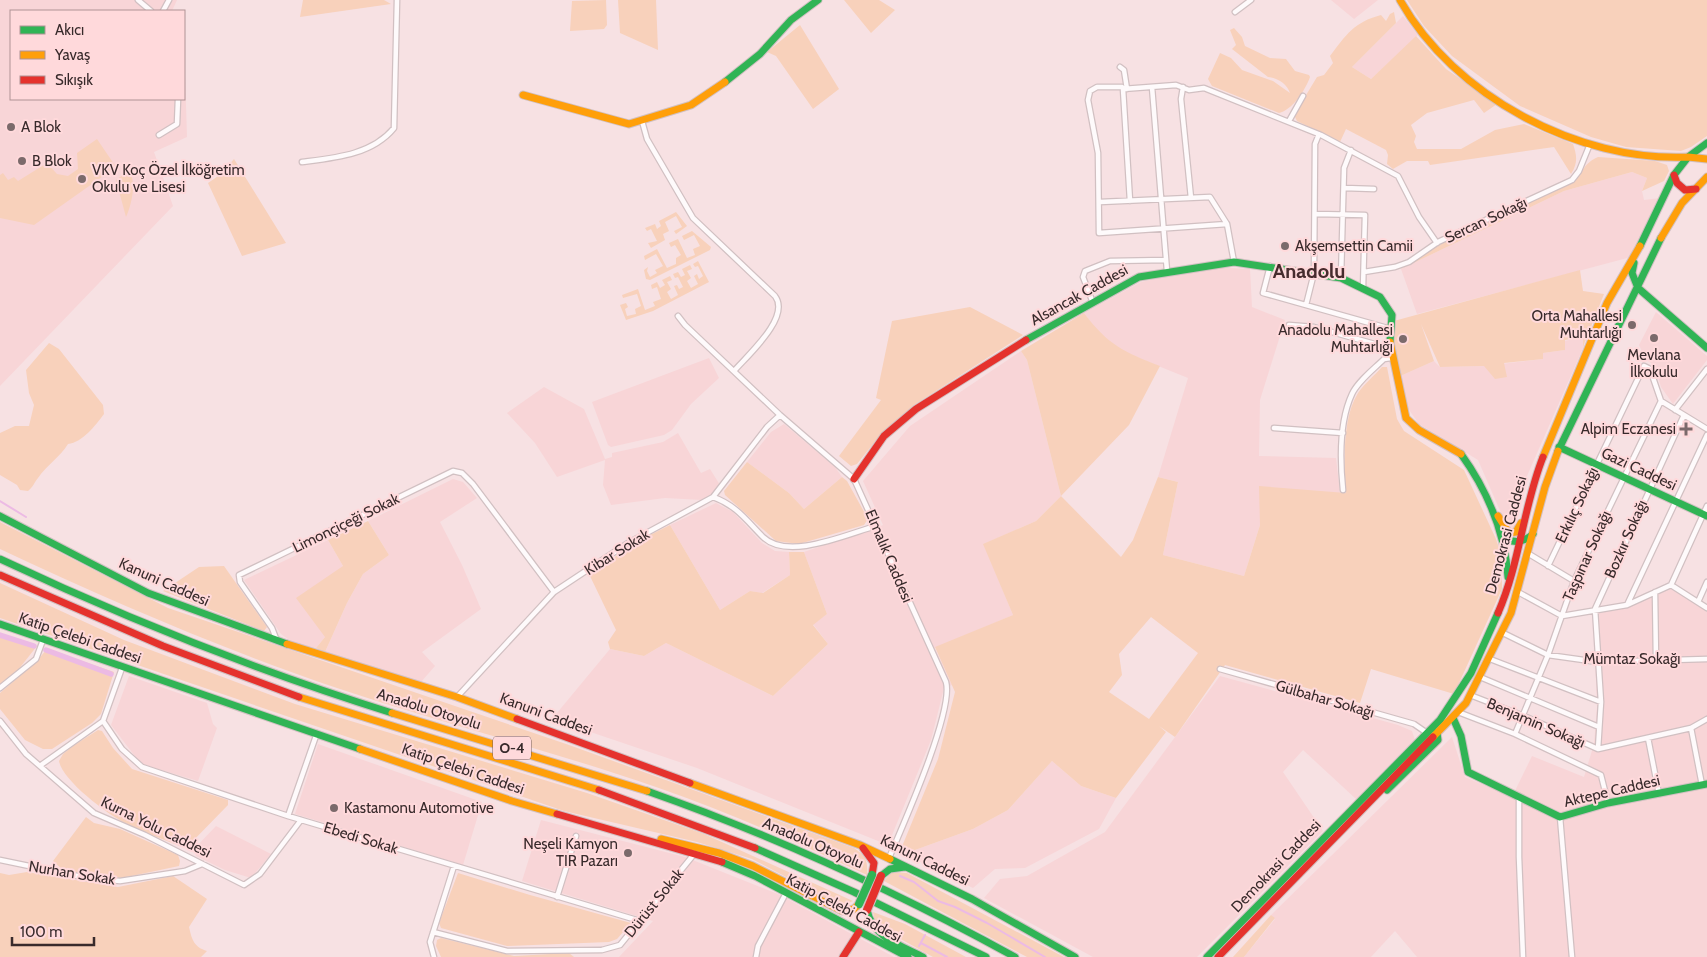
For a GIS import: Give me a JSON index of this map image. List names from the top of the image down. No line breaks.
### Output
{"streets":{"main road":["Alsancak Caddesi","Gazi Caddesi","Demokrasi Caddesi","Kanuni Caddesi","Katip Çelebi Caddesi","Anadolu Otoyolu","O-4","Aktepe Caddesi"],"street":["Sercan Sokağı","Erkılıç Sokağı","Limonçiçeği Sokak","Bozkır Sokağı","Kibar Sokak","Elmalık Caddesi","Taşpınar Sokağı","Mümtaz Sokağı","Gülbahar Sokağı","Benjamin Sokağı","Kurna Yolu Caddesi","Ebedi Sokak","Nurhan Sokak","Dürüst Sokak"]},"crossings":[["Alsancak Caddesi","Elmalık Caddesi"],["Gazi Caddesi","Erkılıç Sokağı"],["Gazi Caddesi","Demokrasi Caddesi"],["Gazi Caddesi","Bozkır Sokağı"],["Gazi Caddesi","Taşpınar Sokağı"],["Erkılıç Sokağı","Taşpınar Sokağı"],["Limonçiçeği Sokak","Kibar Sokak"],["Limonçiçeği Sokak","Kanuni Caddesi"],["Demokrasi Caddesi","Mümtaz Sokağı"],["Demokrasi Caddesi","Gülbahar Sokağı"],["Demokrasi Caddesi","Benjamin Sokağı"],["Demokrasi Caddesi","Aktepe Caddesi"],["Kibar Sokak","Elmalık Caddesi"],["Kibar Sokak","Kanuni Caddesi"],["Elmalık Caddesi","Kanuni Caddesi"],["Taşpınar Sokağı","Mümtaz Sokağı"],["Taşpınar Sokağı","Benjamin Sokağı"],["Katip Çelebi Caddesi","Dürüst Sokak"],["Kurna Yolu Caddesi","Ebedi Sokak"],["Kurna Yolu Caddesi","Nurhan Sokak"],["Ebedi Sokak","Dürüst Sokak"]],"districts":["Anadolu"],"places":{"other":["A Blok","B Blok","VKV Koç Özel İlköğretim Okulu ve Lisesi","Akşemsettin Camii","Orta Mahallesi Muhtarlığı","Mevlana İlkokulu","Anadolu Mahallesi Muhtarlığı","Kastamonu Automotive","Neşeli Kamyon TIR Pazarı"],"health":["Alpim Eczanesi"]},"legend":["Akıcı","Yavaş","Sıkışık"],"scale_bar":"100 m"}
